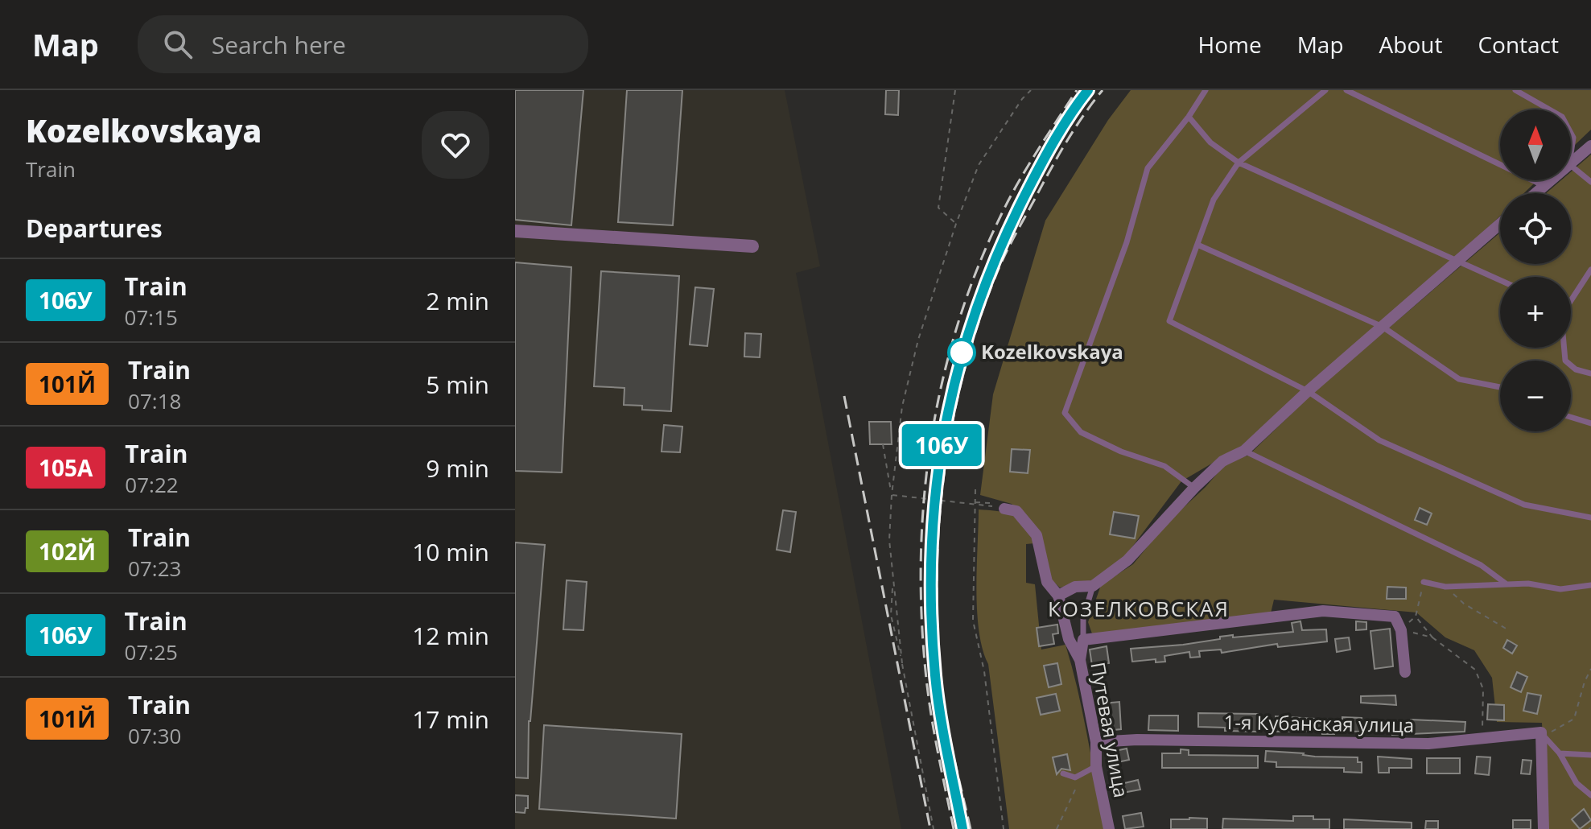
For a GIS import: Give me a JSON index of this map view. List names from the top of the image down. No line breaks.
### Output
{"streets":{"street":["1-я Кубанская улица","Путевая улица"]},"crossings":[["1-я Кубанская улица","Путевая улица"]],"districts":["КОЗЕЛКОВСКАЯ"],"places":["Kozelkovskaya"],"north":"top","page":{"header":"Map","search":"Search here","nav":["Home","Map","About","Contact"],"heading":[["Kozelkovskaya","Train"],"Departures"],"on_map":"106У","map_buttons":["+","−"],"list":[{"mark":"106У","name":"Train","note":"07:15","value":"2 min"},{"mark":"101Й","name":"Train","note":"07:18","value":"5 min"},{"mark":"105А","name":"Train","note":"07:22","value":"9 min"},{"mark":"102Й","name":"Train","note":"07:23","value":"10 min"},{"mark":"106У","name":"Train","note":"07:25","value":"12 min"},{"mark":"101Й","name":"Train","note":"07:30","value":"17 min"}]}}
